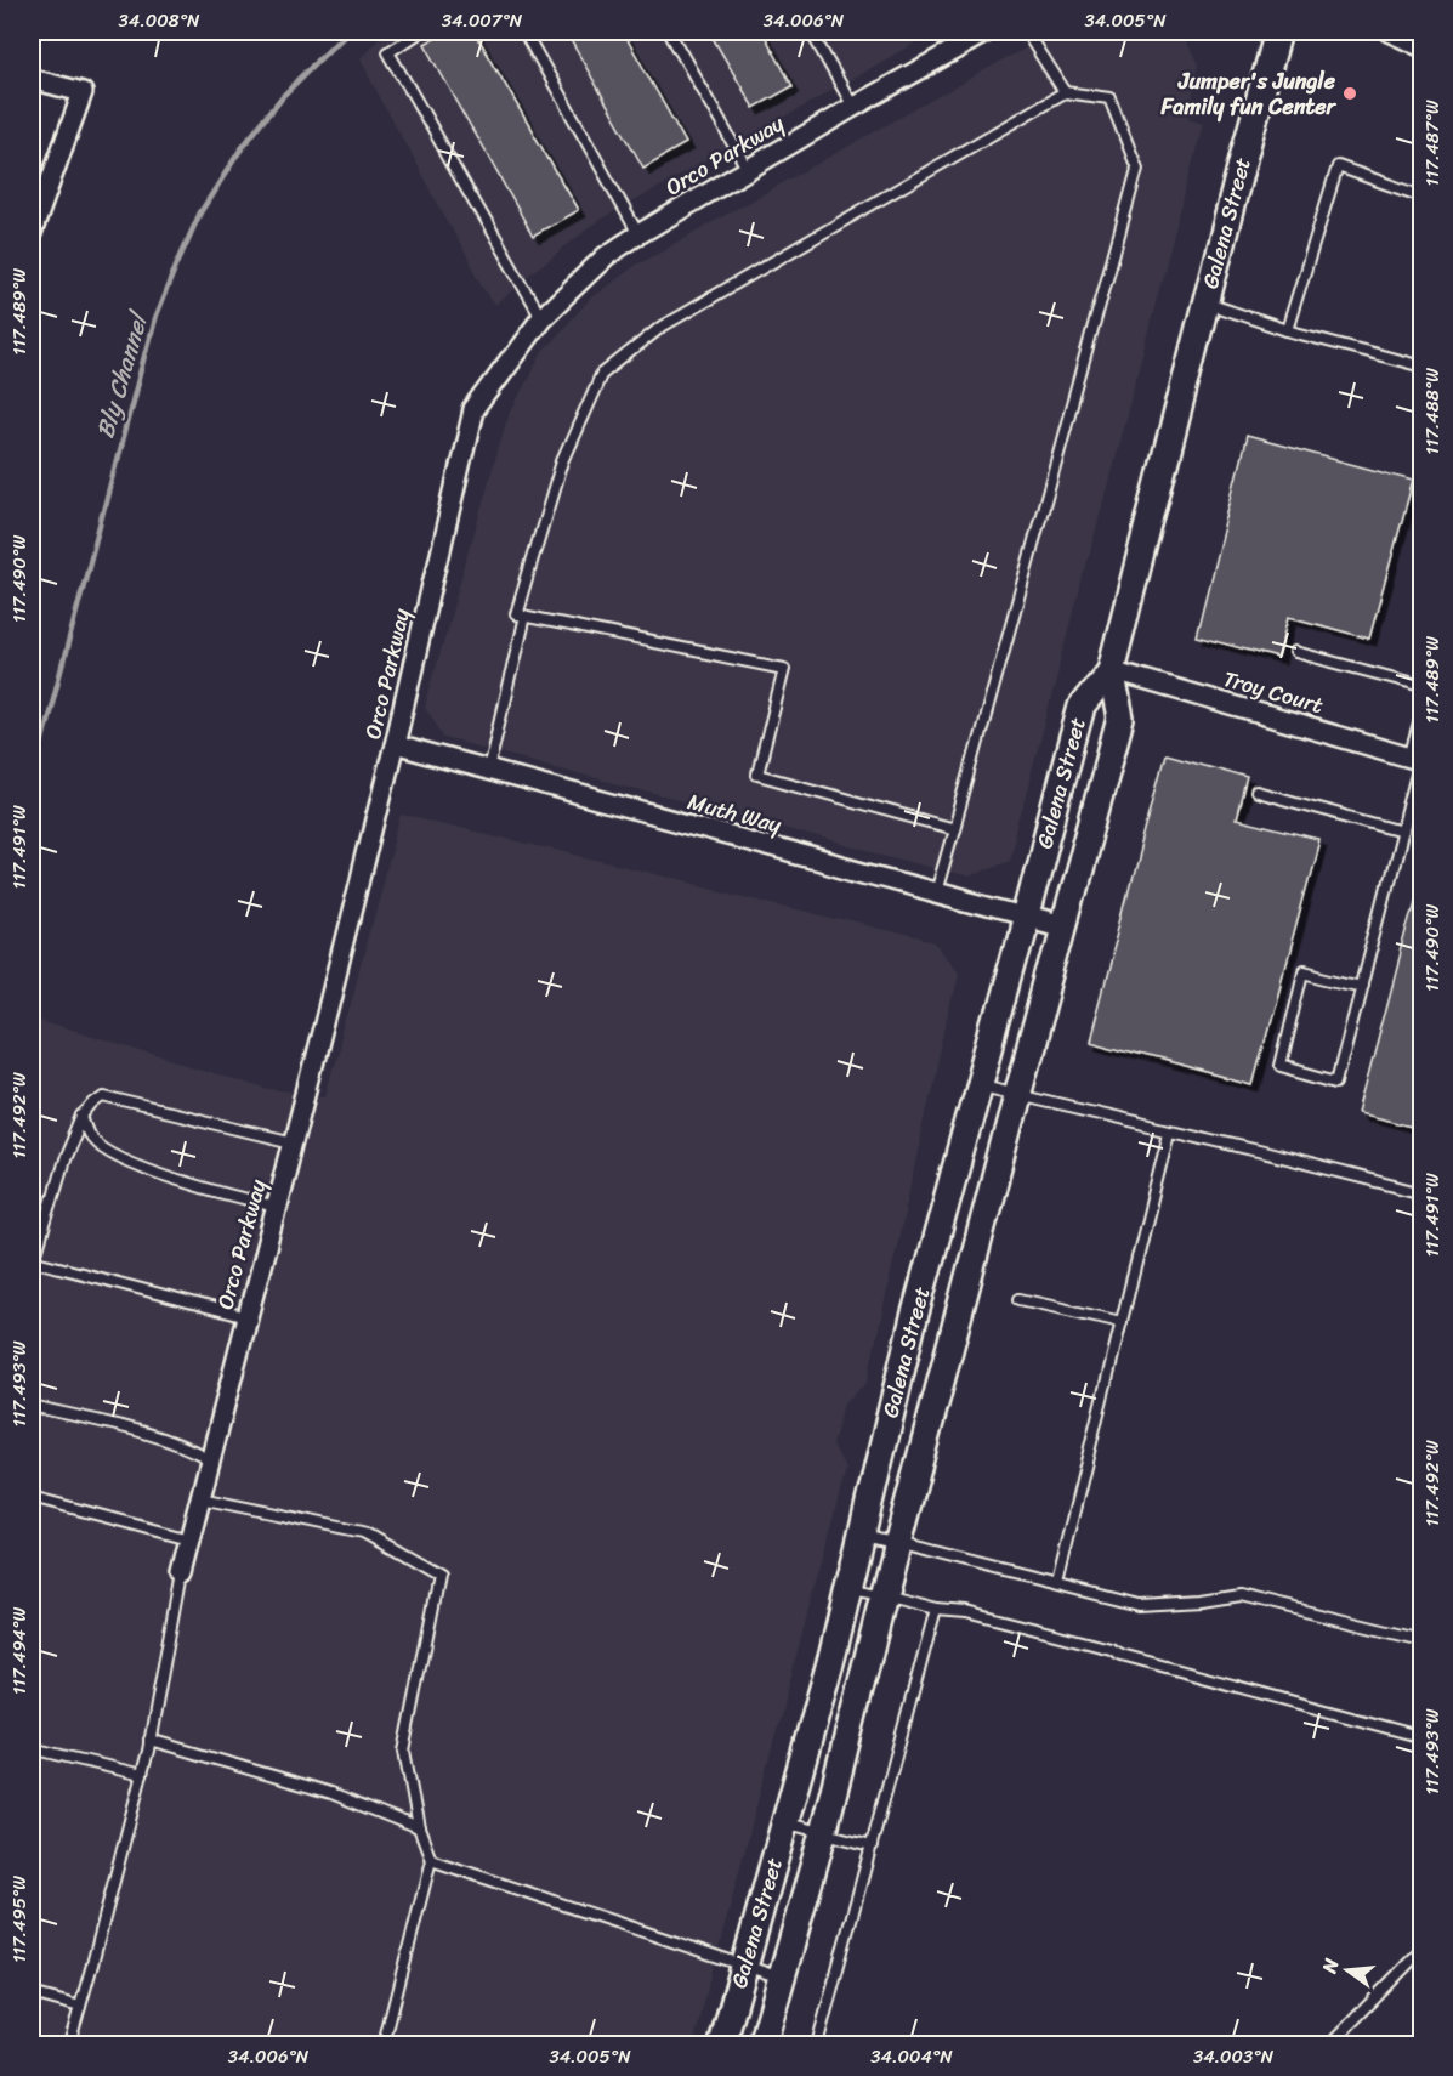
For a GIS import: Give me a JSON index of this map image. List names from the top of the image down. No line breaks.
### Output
{"streets":{"street":["Orco Parkway","Galena Street","Troy Court","Muth Way"]},"crossings":[["Orco Parkway","Muth Way"],["Galena Street","Troy Court"],["Galena Street","Muth Way"]],"water":["Bly Channel"],"places":["Jumper's Jungle Family fun Center"],"north":"left","coordinates":["34.008°N","34.007°N","34.006°N","34.005°N","117.487°W","117.489°W","117.488°W","117.490°W","117.491°W","117.492°W","117.493°W","117.494°W","117.495°W","34.004°N","34.003°N"]}
